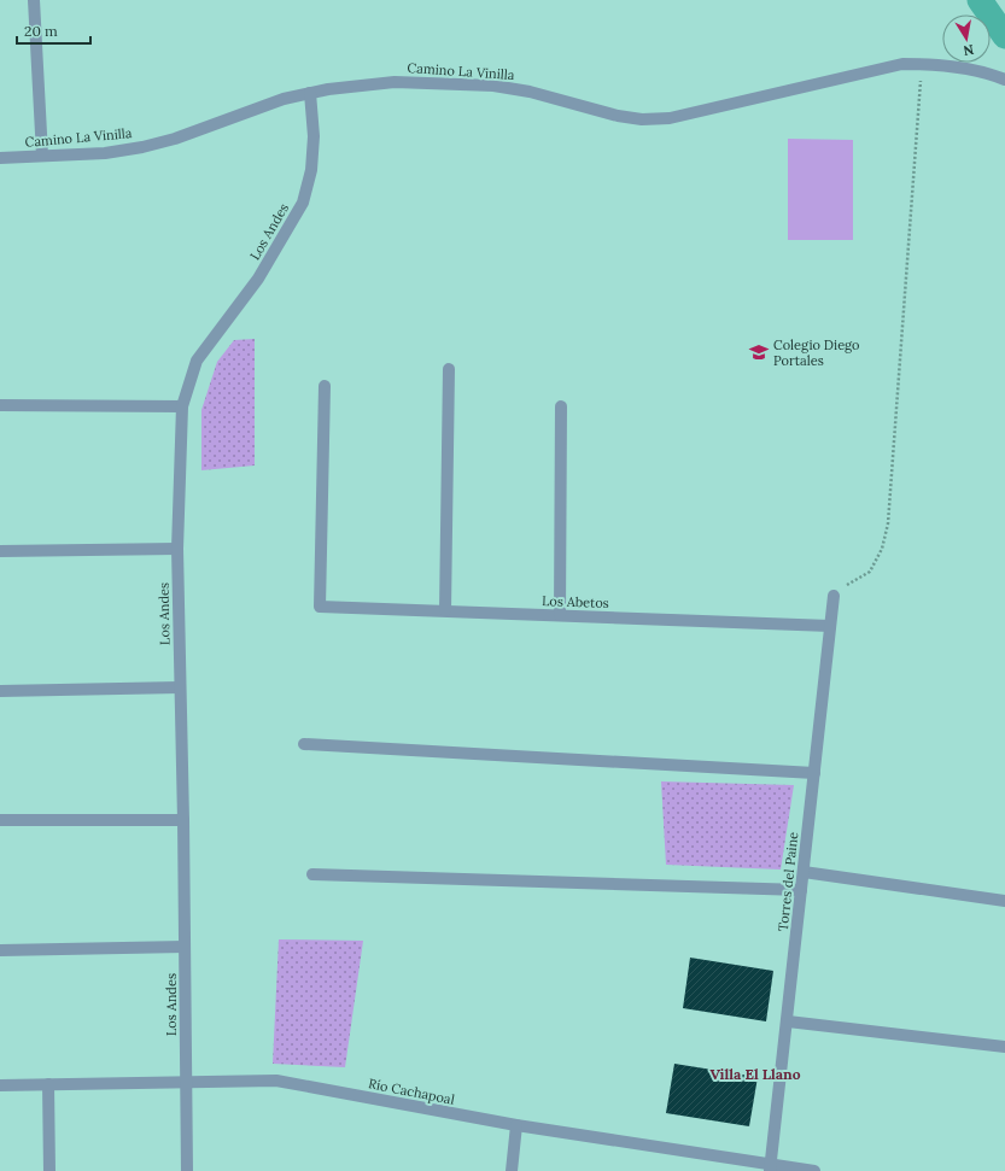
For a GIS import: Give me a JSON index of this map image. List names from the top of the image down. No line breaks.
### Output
{"streets":{"street":["Camino La Vinilla","Los Andes","Los Abetos","Torres del Paine","Río Cachapoal"]},"crossings":[["Camino La Vinilla","Los Andes"],["Los Andes","Río Cachapoal"],["Los Abetos","Torres del Paine"],["Torres del Paine","Río Cachapoal"]],"districts":["Villa El Llano"],"places":{"school or university":["Colegio Diego Portales"]},"scale_bar":"20 m","north":"bottom"}
